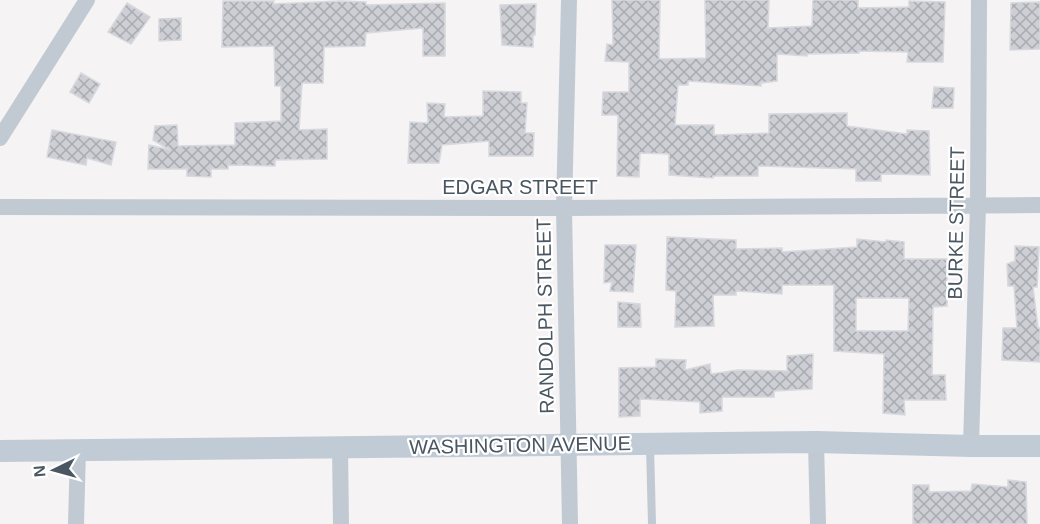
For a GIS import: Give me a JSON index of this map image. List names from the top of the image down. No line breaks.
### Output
{"streets":{"street":["EDGAR STREET","BURKE STREET","RANDOLPH STREET","WASHINGTON AVENUE"]},"crossings":[["EDGAR STREET","BURKE STREET"],["EDGAR STREET","RANDOLPH STREET"],["BURKE STREET","WASHINGTON AVENUE"],["RANDOLPH STREET","WASHINGTON AVENUE"]],"north":"left"}
